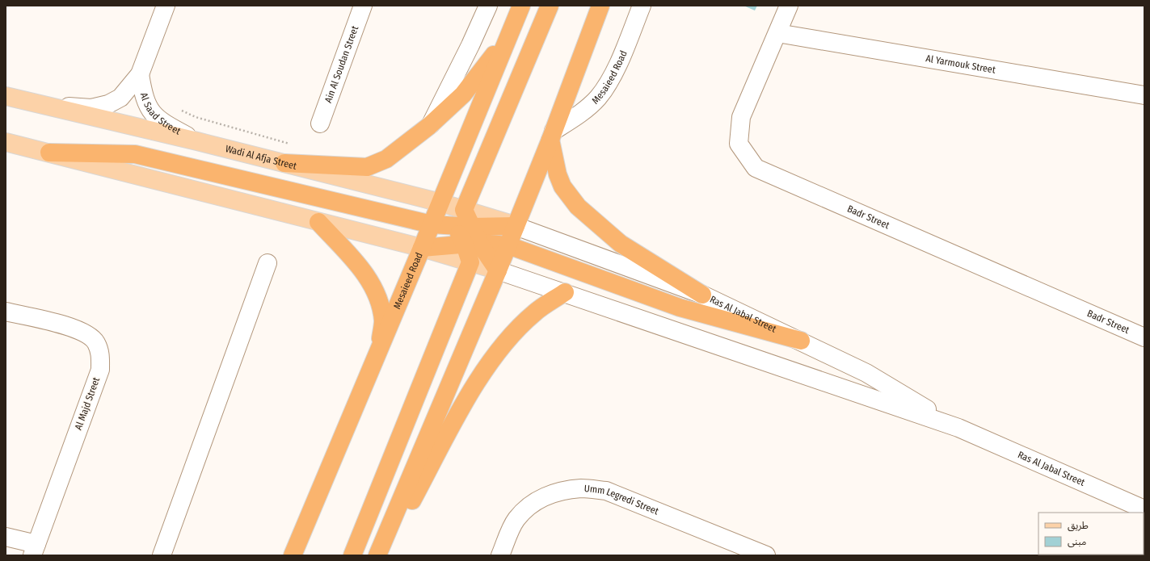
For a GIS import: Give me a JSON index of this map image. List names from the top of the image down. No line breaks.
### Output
{"streets":{"highway":["Mesaieed Road"],"main road":["Wadi Al Afja Street"],"street":["Al Yarmouk Street","Ain Al Soudan Street","Al Saad Street","Badr Street","Ras Al Jabal Street","Al Majd Street","Umm Legredi Street"]},"crossings":[["Al Yarmouk Street","Badr Street"],["Mesaieed Road","Wadi Al Afja Street"],["Al Saad Street","Wadi Al Afja Street"],["Wadi Al Afja Street","Ras Al Jabal Street"]],"legend":["طريق","مبنى"]}
